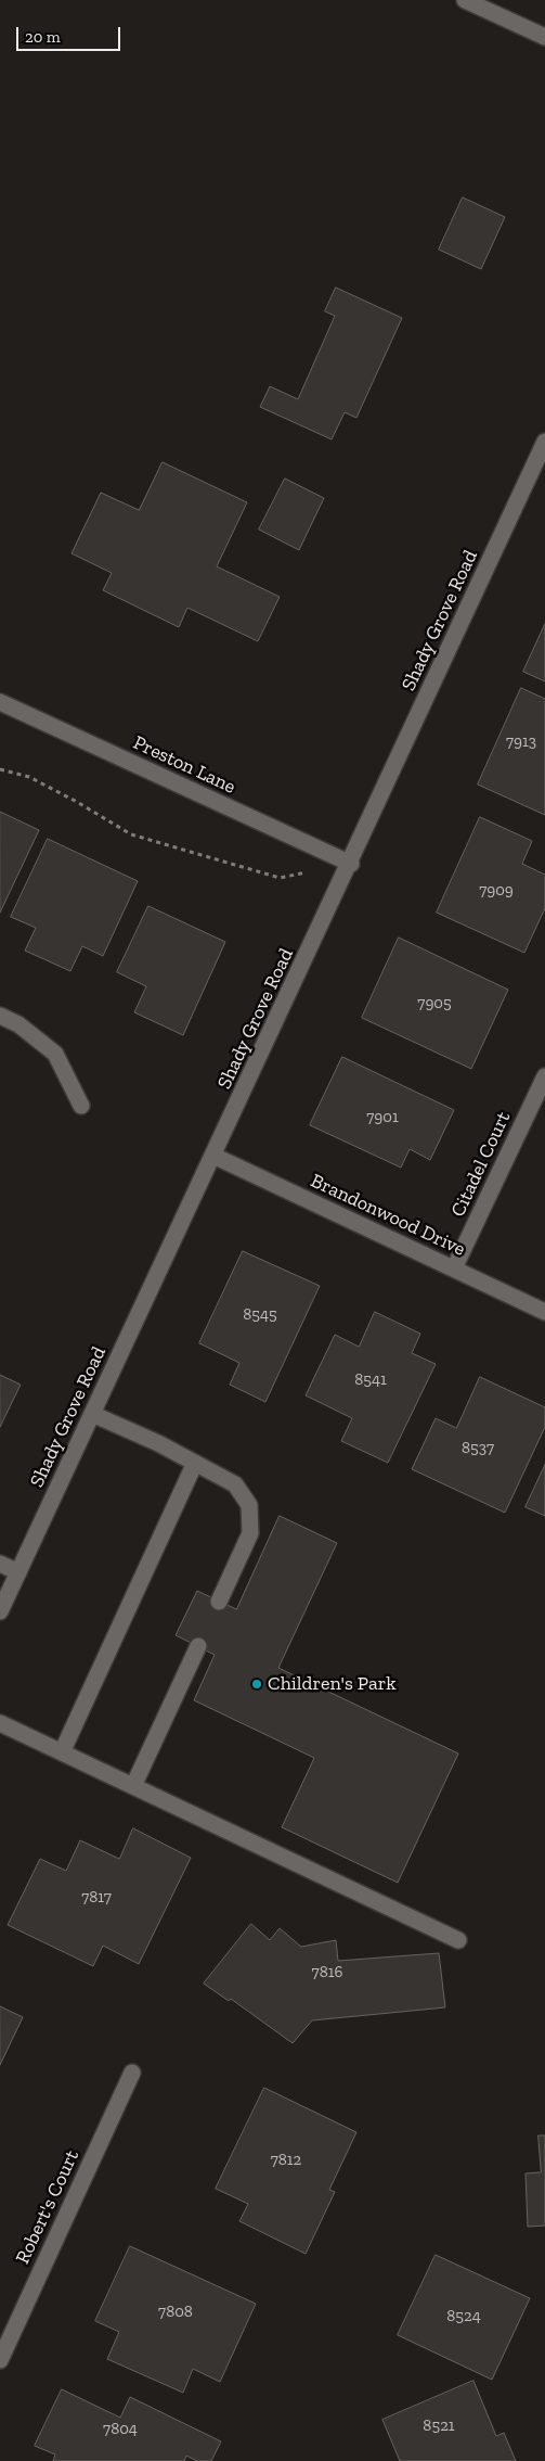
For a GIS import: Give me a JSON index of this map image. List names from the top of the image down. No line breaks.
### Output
{"streets":{"street":["Shady Grove Road","Preston Lane","Citadel Court","Brandonwood Drive","Robert's Court"]},"crossings":[["Shady Grove Road","Preston Lane"],["Shady Grove Road","Brandonwood Drive"],["Citadel Court","Brandonwood Drive"]],"places":["Children's Park"],"house_numbers":["7913","7909","7905","7901","8545","8541","8537","7817","7816","7812","7808","8524","8521","7804"],"scale_bar":"20 m"}
